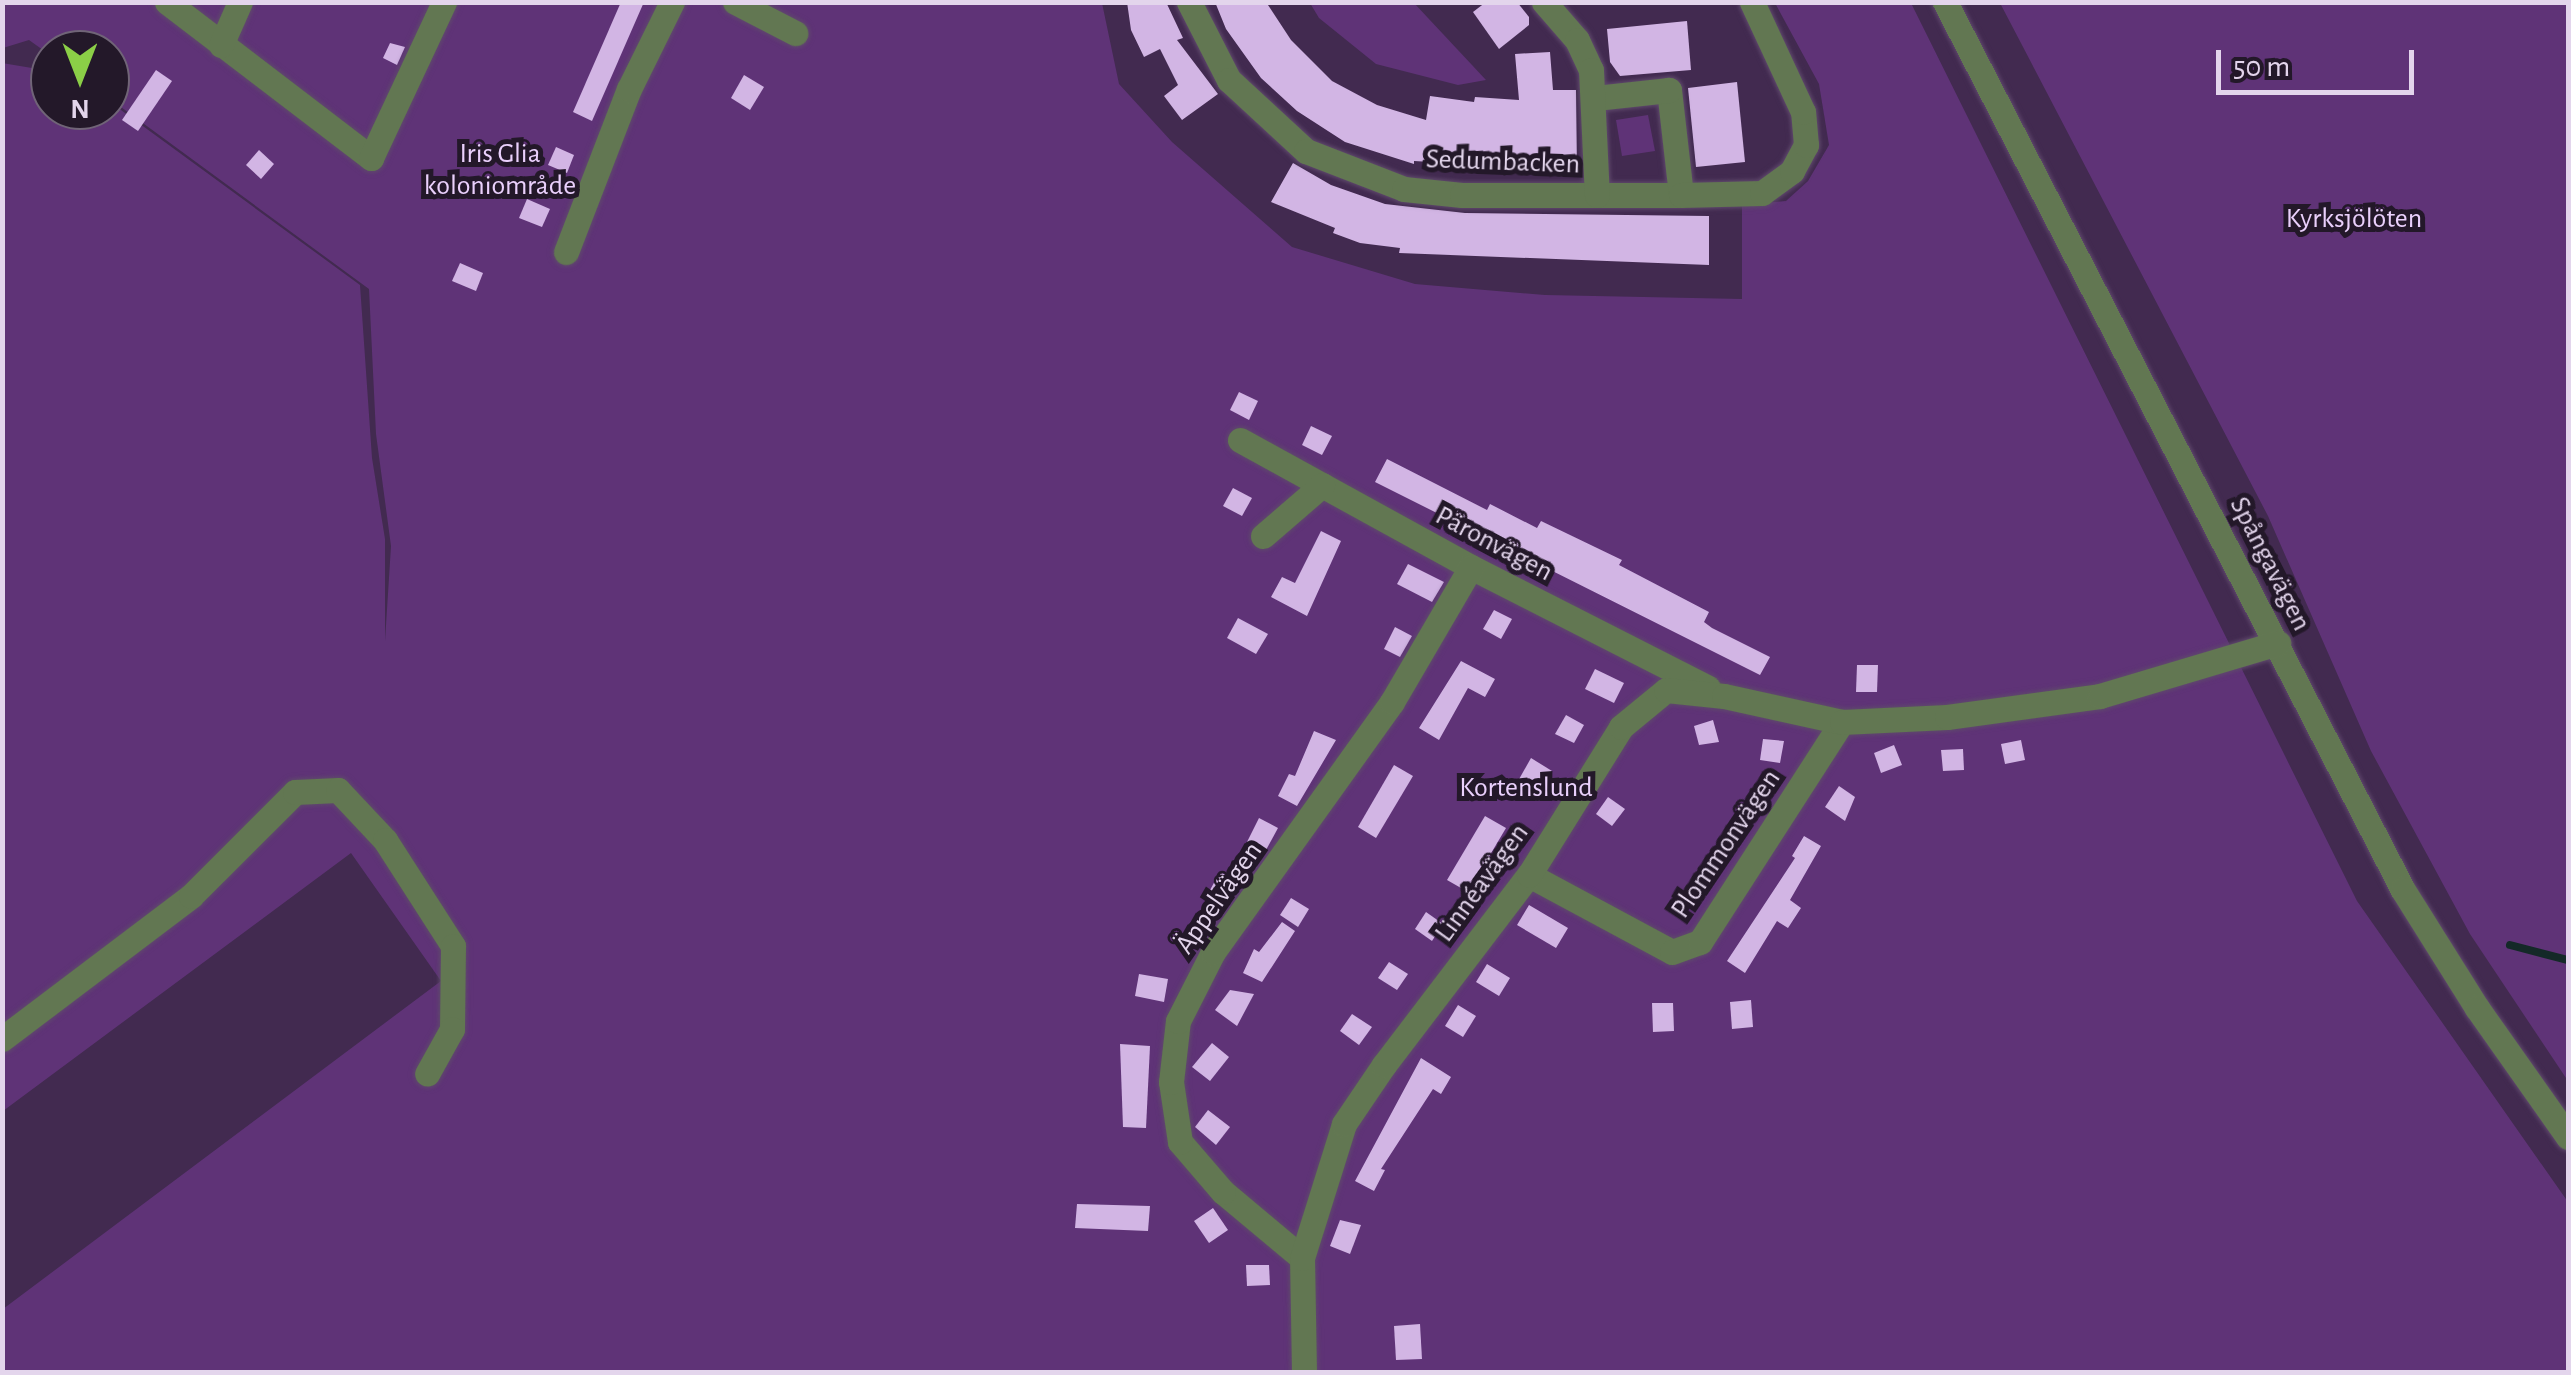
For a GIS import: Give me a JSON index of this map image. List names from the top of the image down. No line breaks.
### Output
{"streets":{"street":["Sedumbacken","Päronvägen","Spångavägen","Plommonvägen","Linnéavägen","Äppelvägen"]},"crossings":[["Päronvägen","Linnéavägen"],["Päronvägen","Äppelvägen"],["Spångavägen","Linnéavägen"],["Plommonvägen","Linnéavägen"],["Linnéavägen","Äppelvägen"]],"parks":["Iris Glia koloniområde","Kyrksjölöten","Kortenslund"],"scale_bar":"50 m","north":"bottom"}
